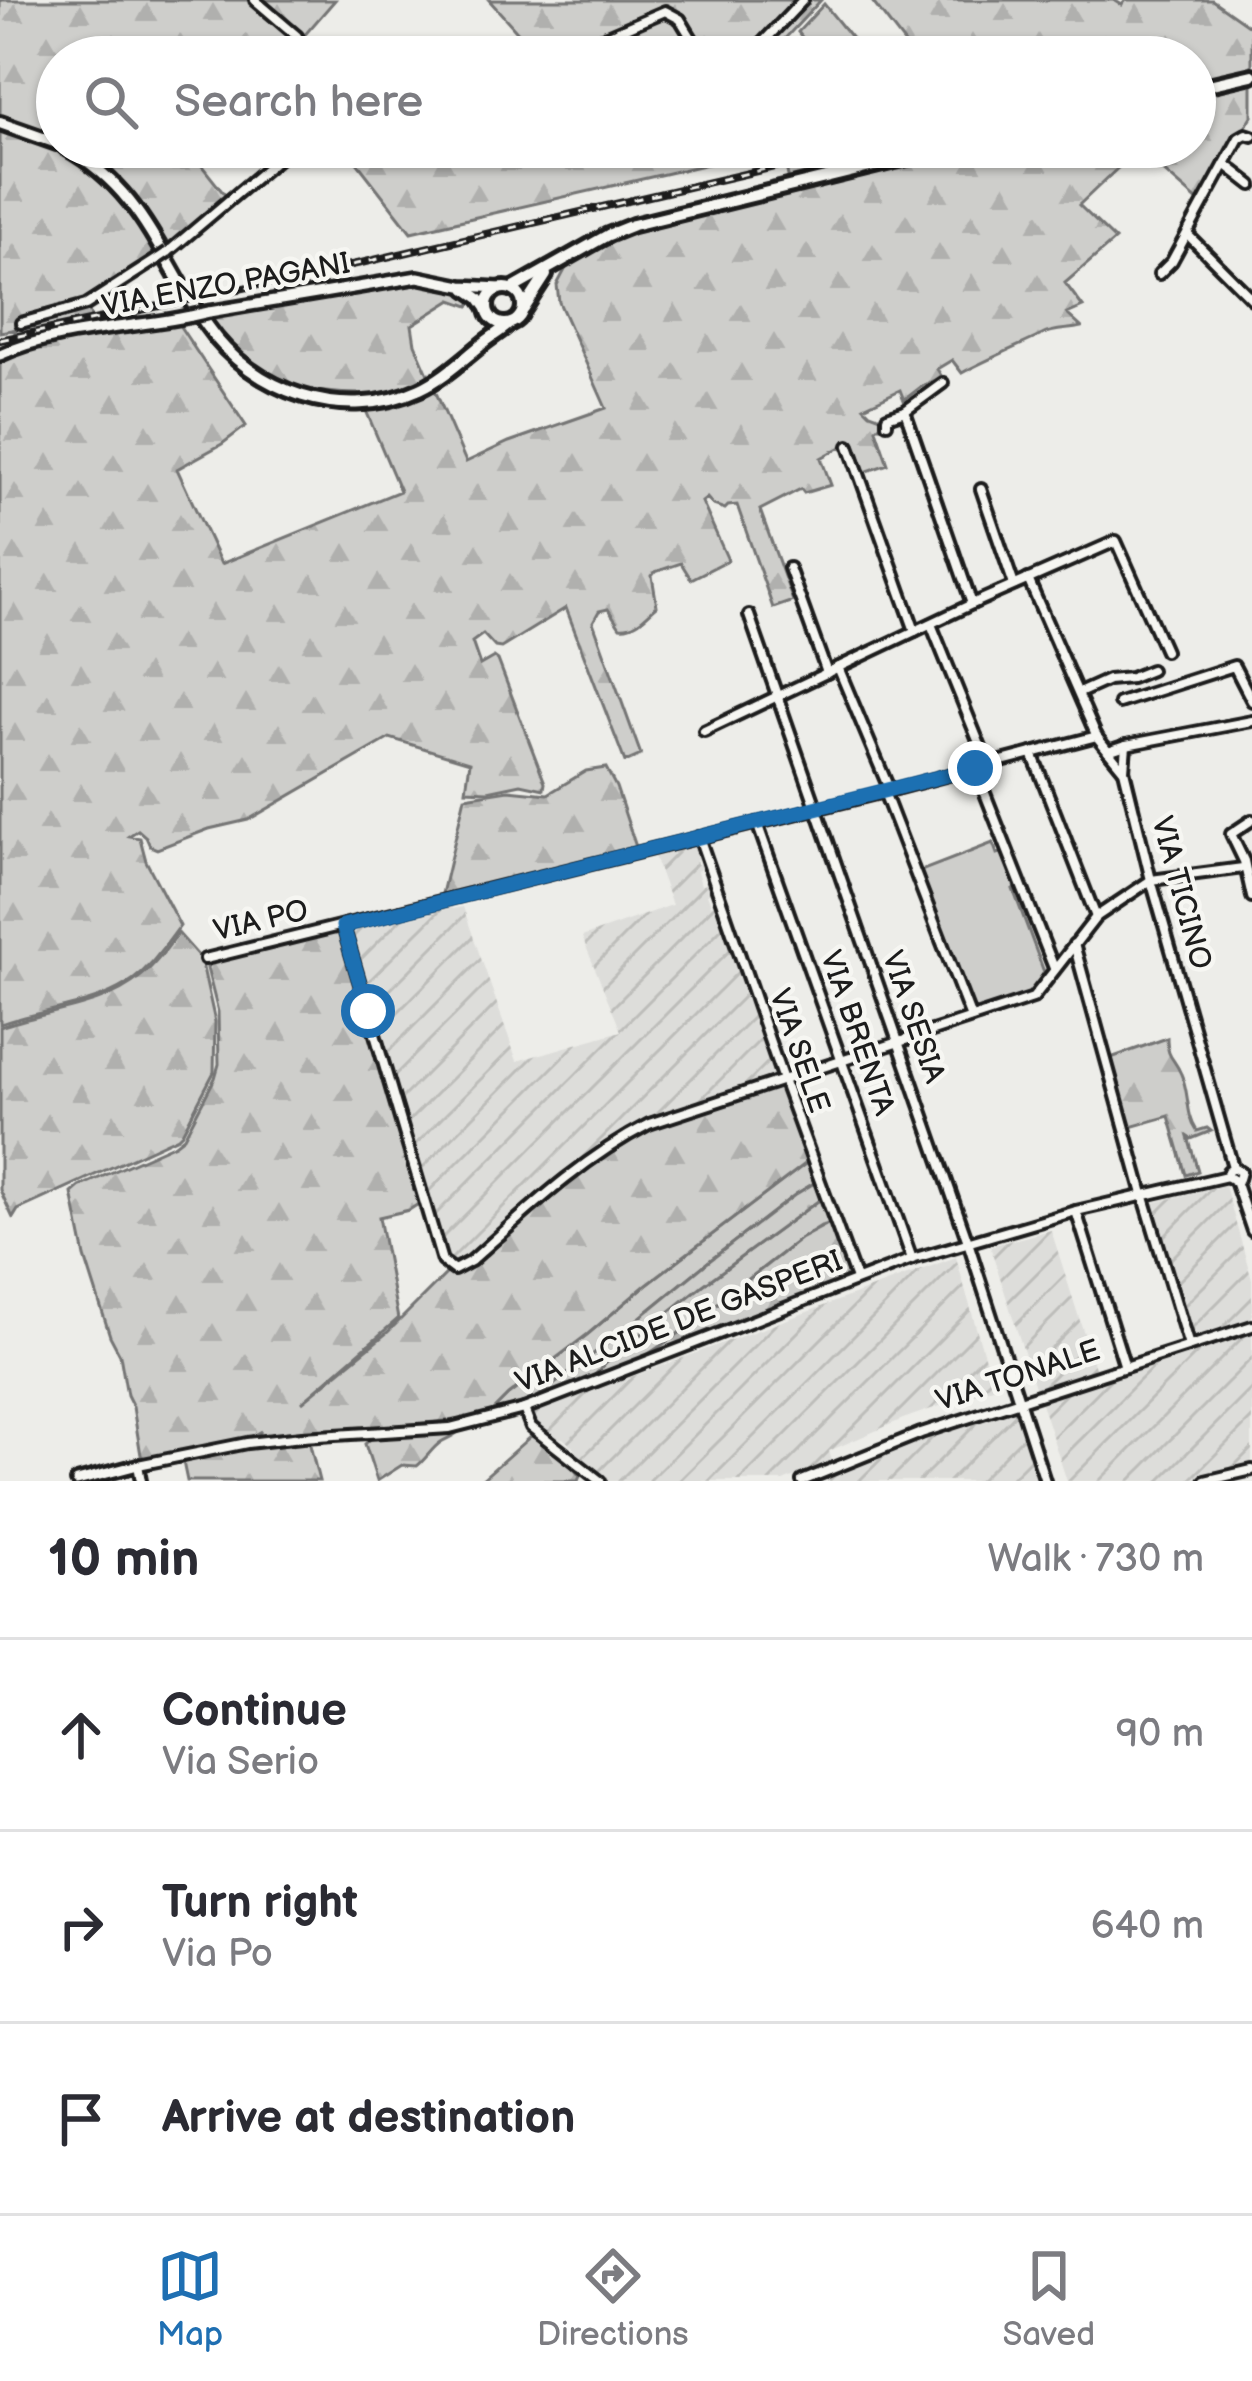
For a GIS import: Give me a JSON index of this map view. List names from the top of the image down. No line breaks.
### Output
{"streets":{"street":["VIA ENZO PAGANI","VIA TICINO","VIA PO","VIA SESIA","VIA BRENTA","VIA SELE","VIA ALCIDE DE GASPERI","VIA TONALE"]},"crossings":[["VIA TICINO","VIA ALCIDE DE GASPERI"],["VIA PO","VIA SESIA"],["VIA PO","VIA BRENTA"],["VIA PO","VIA SELE"],["VIA SESIA","VIA ALCIDE DE GASPERI"],["VIA SESIA","VIA TONALE"],["VIA BRENTA","VIA ALCIDE DE GASPERI"],["VIA SELE","VIA ALCIDE DE GASPERI"]],"page":{"search":"Search here","heading":["10 min","Walk · 730 m"],"list":[["Continue","Via Serio","90 m"],["Turn right","Via Po","640 m"],"Arrive at destination"],"nav":["Map","Directions","Saved"]}}
